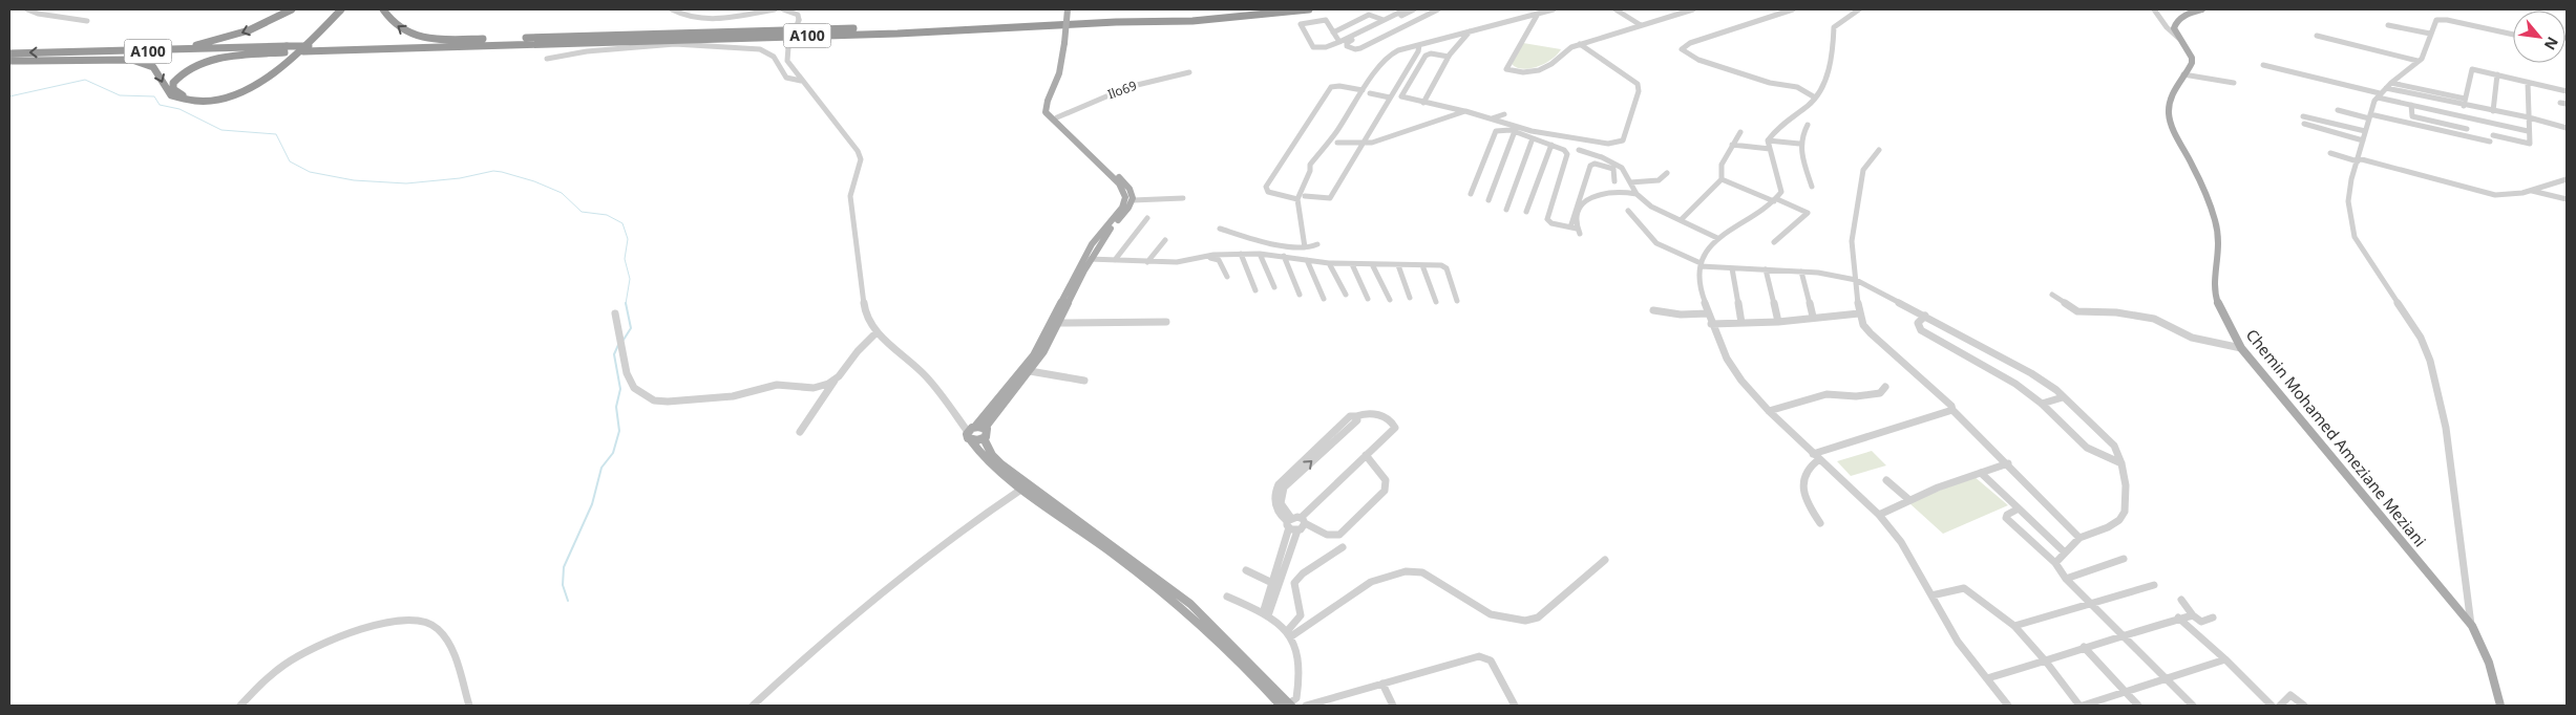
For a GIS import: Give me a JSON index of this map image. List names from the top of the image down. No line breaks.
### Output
{"streets":{"highway":["A100"],"main road":["Chemin Mohamed Ameziane Meziani"],"street":["Ilo69"]},"north":"bottom right"}
